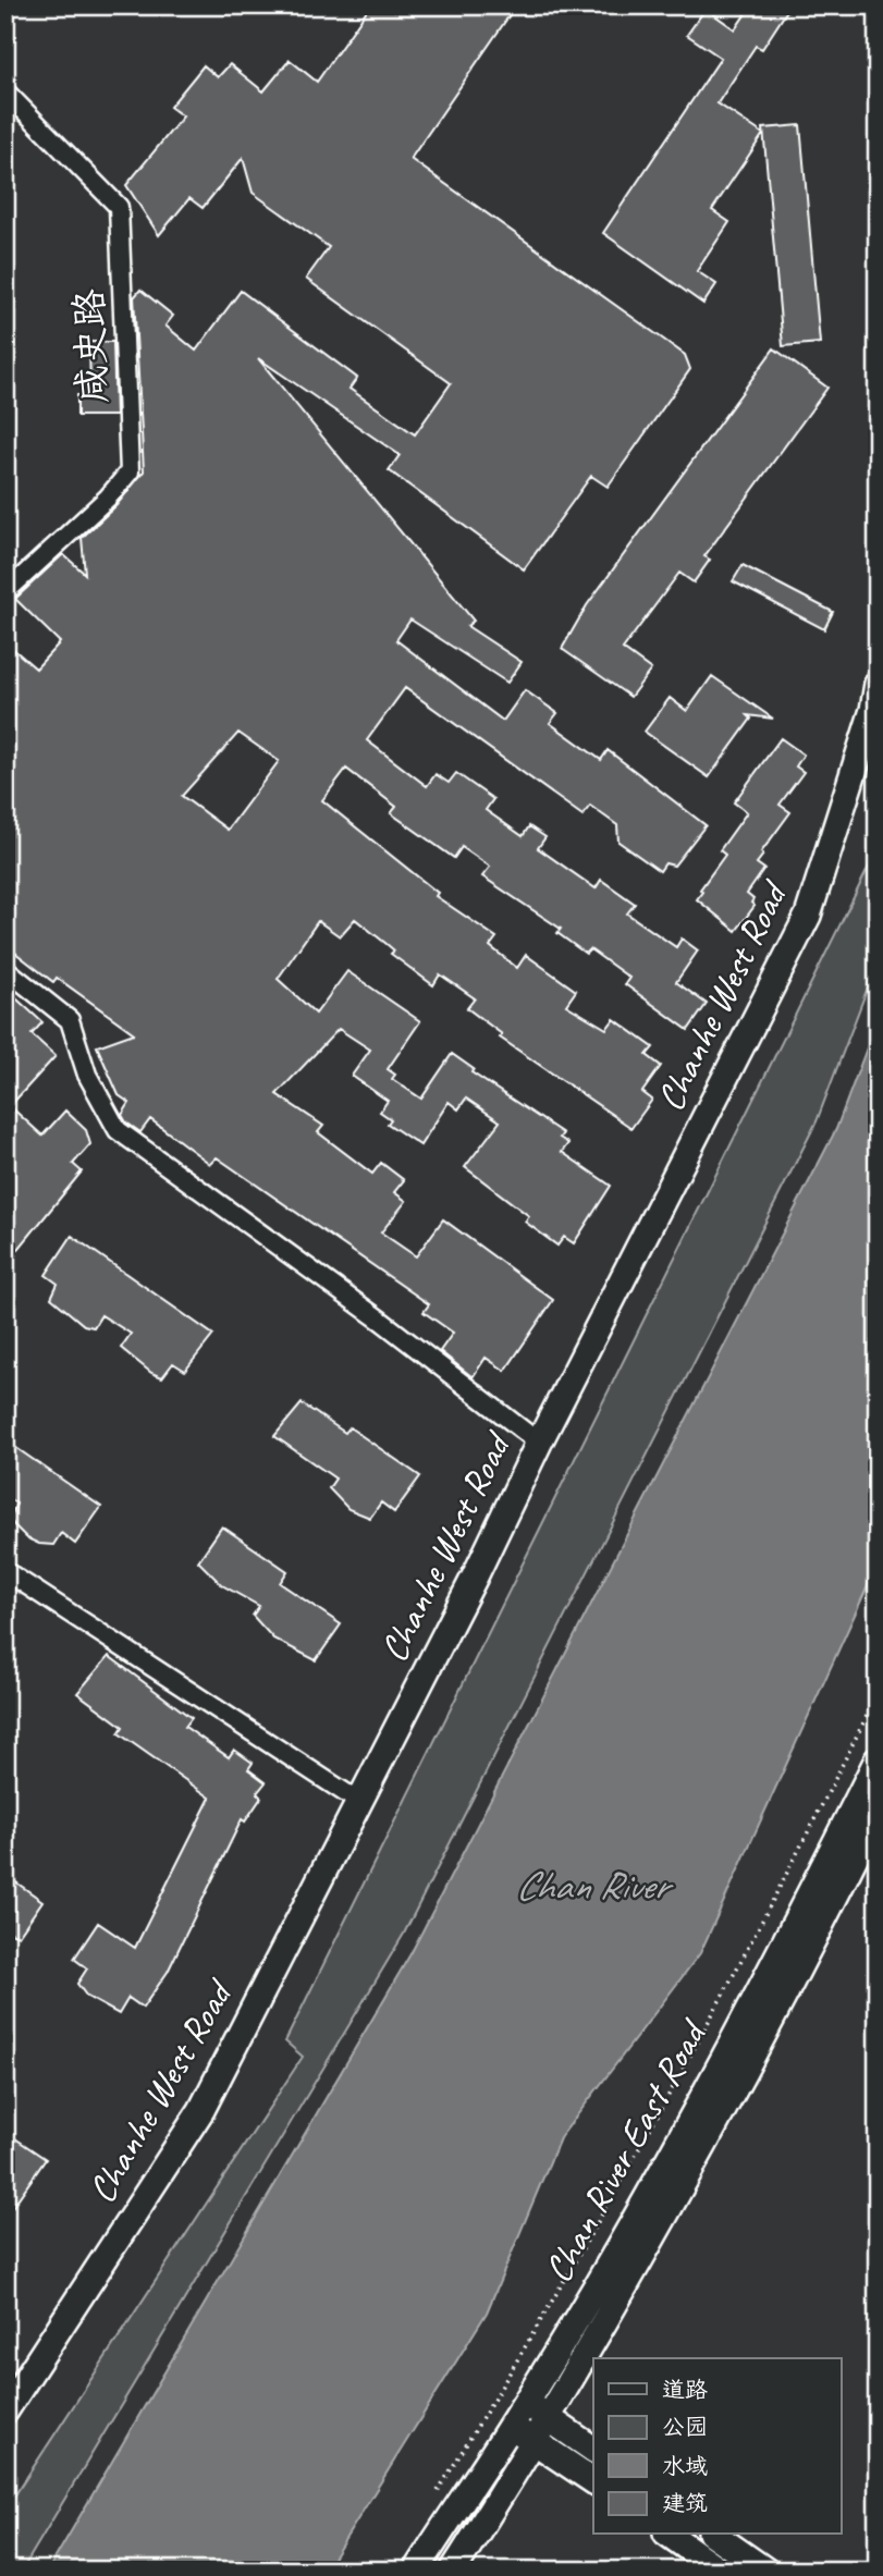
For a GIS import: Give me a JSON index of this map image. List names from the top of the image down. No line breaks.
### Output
{"streets":{"street":["咸史路","Chanhe West Road","Chan River East Road"]},"water":["Chan River"],"legend":["道路","公园","水域","建筑"]}
